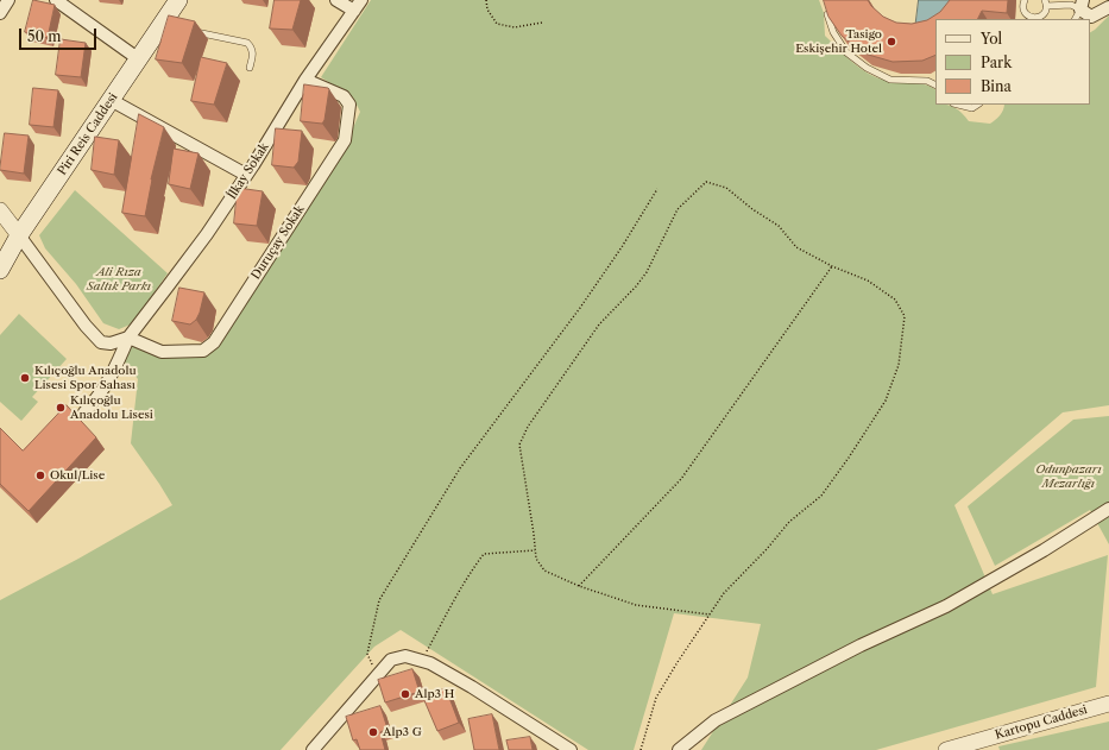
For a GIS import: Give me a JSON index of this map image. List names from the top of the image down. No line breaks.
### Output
{"streets":{"main road":["Piri Reis Caddesi"],"street":["İlkay Sokak","Duruçay Sokak","Kartopu Caddesi"]},"crossings":[["İlkay Sokak","Duruçay Sokak"]],"parks":["Ali Rıza Saltık Parkı","Odunpazarı Mezarlığı"],"places":["Tasigo Eskişehir Hotel","Kılıçoğlu Anadolu Lisesi Spor Sahası","Kılıçoğlu Anadolu Lisesi","Okul/Lise","Alp3 H","Alp3 G"],"legend":["Yol","Park","Bina"],"scale_bar":"50 m"}
